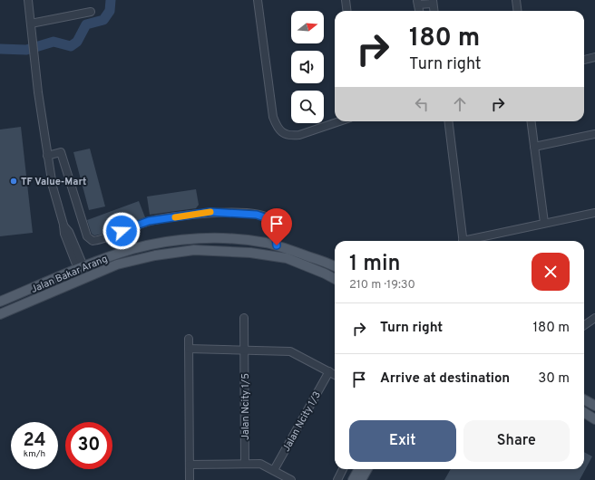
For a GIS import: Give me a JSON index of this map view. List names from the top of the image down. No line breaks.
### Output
{"streets":{"main road":["Jalan Bakar Arang"],"street":["Jalan Ncity 1/5","Jalan Ncity 1/3"]},"places":["TF Value-Mart"],"north":"right","page":{"turn":["180 m","Turn right"],"heading":["1 min","210 m · 19:30"],"list":[{"name":"Turn right","value":"180 m"},{"name":"Arrive at destination","value":"30 m"}],"buttons":["Exit","Share"],"speed":"24 km/h","limit":"30"}}
